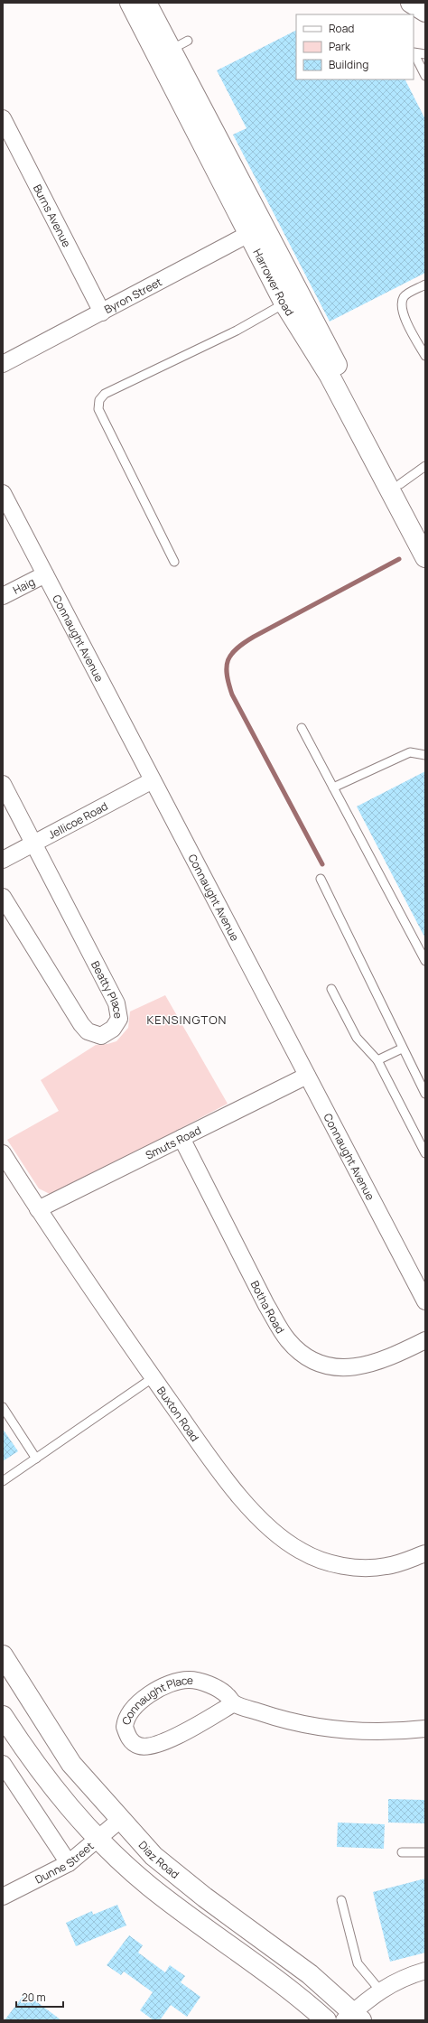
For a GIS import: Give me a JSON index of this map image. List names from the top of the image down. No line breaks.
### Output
{"streets":{"main road":["Harrower Road","Diaz Road"],"street":["Burns Avenue","Byron Street","Haig","Connaught Avenue","Jellicoe Road","Beatty Place","Smuts Road","Botha Road","Buxton Road","Connaught Place","Dunne Street"]},"crossings":[["Burns Avenue","Byron Street"],["Harrower Road","Byron Street"],["Haig","Connaught Avenue"],["Connaught Avenue","Jellicoe Road"],["Connaught Avenue","Smuts Road"],["Jellicoe Road","Beatty Place"],["Smuts Road","Botha Road"],["Smuts Road","Buxton Road"],["Diaz Road","Dunne Street"]],"districts":["KENSINGTON"],"legend":["Road","Park","Building"],"scale_bar":"20 m"}
